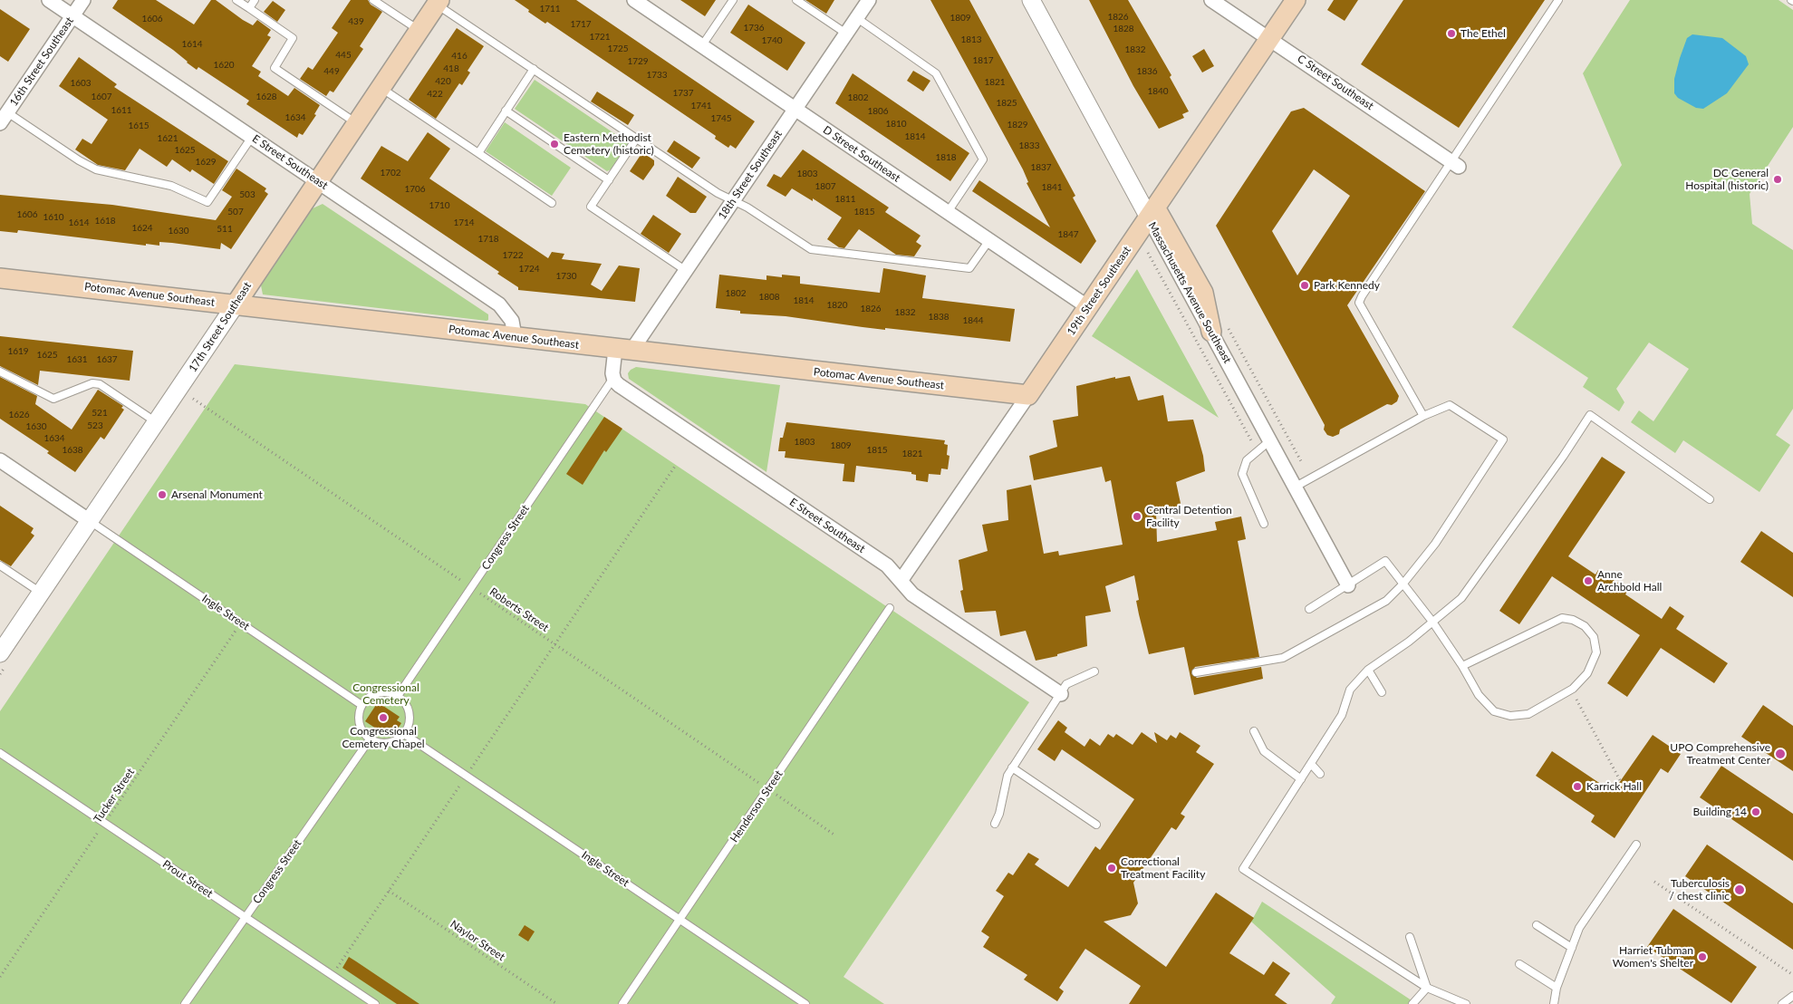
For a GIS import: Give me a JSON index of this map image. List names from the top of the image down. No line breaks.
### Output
{"streets":{"main road":["19th Street Southeast","Potomac Avenue Southeast","17th Street Southeast"],"street":["16th Street Southeast","C Street Southeast","D Street Southeast","E Street Southeast","18th Street Southeast","Massachusetts Avenue Southeast"],"lane":["Congress Street","Ingle Street","Henderson Street","Prout Street"],"path":["Roberts Street","Tucker Street","Naylor Street"]},"crossings":[["16th Street Southeast","E Street Southeast"],["C Street Southeast","19th Street Southeast"],["D Street Southeast","18th Street Southeast"],["D Street Southeast","19th Street Southeast"],["E Street Southeast","19th Street Southeast"],["E Street Southeast","Potomac Avenue Southeast"],["E Street Southeast","17th Street Southeast"],["E Street Southeast","Congress Street"],["18th Street Southeast","Potomac Avenue Southeast"],["19th Street Southeast","Massachusetts Avenue Southeast"],["19th Street Southeast","Potomac Avenue Southeast"],["Potomac Avenue Southeast","17th Street Southeast"],["17th Street Southeast","Ingle Street"],["Congress Street","Roberts Street"],["Congress Street","Ingle Street"],["Congress Street","Prout Street"],["Roberts Street","Henderson Street"],["Ingle Street","Tucker Street"],["Ingle Street","Henderson Street"],["Tucker Street","Prout Street"]],"parks":["Congressional Cemetery"],"places":["The Ethel","Eastern Methodist Cemetery (historic)","DC General Hospital (historic)","Park Kennedy","Arsenal Monument","Central Detention Facility","Anne Archbold Hall","Congressional Cemetery Chapel","UPO Comprehensive Treatment Center","Karrick Hall","Building 14","Correctional Treatment Facility","Tuberculosis / chest clinic","Harriet Tubman Women's Shelter"],"house_numbers":["1711","1826","1809","1606","439","1717","1736","1828","1721","1813","1740","1614","1725","1832","445","416","1817","1729","1620","418","449","1836","1733","420","1821","1603","1840","1737","422","1607","1628","1802","1825","1741","1611","1806","1634","1745","1810","1829","1615","1814","1621","1833","1625","1818","1629","1837","1702","1803","1807","1841","1706","503","1811","1710","507","1815","1606","1610","1618","1614","1714","1624","511","1630","1847","1718","1722","1724","1730","1802","1808","1814","1820","1826","1832","1838","1844","1619","1625","1631","1637","521","1626","523","1630","1634","1803","1809","1638","1815","1821"]}
